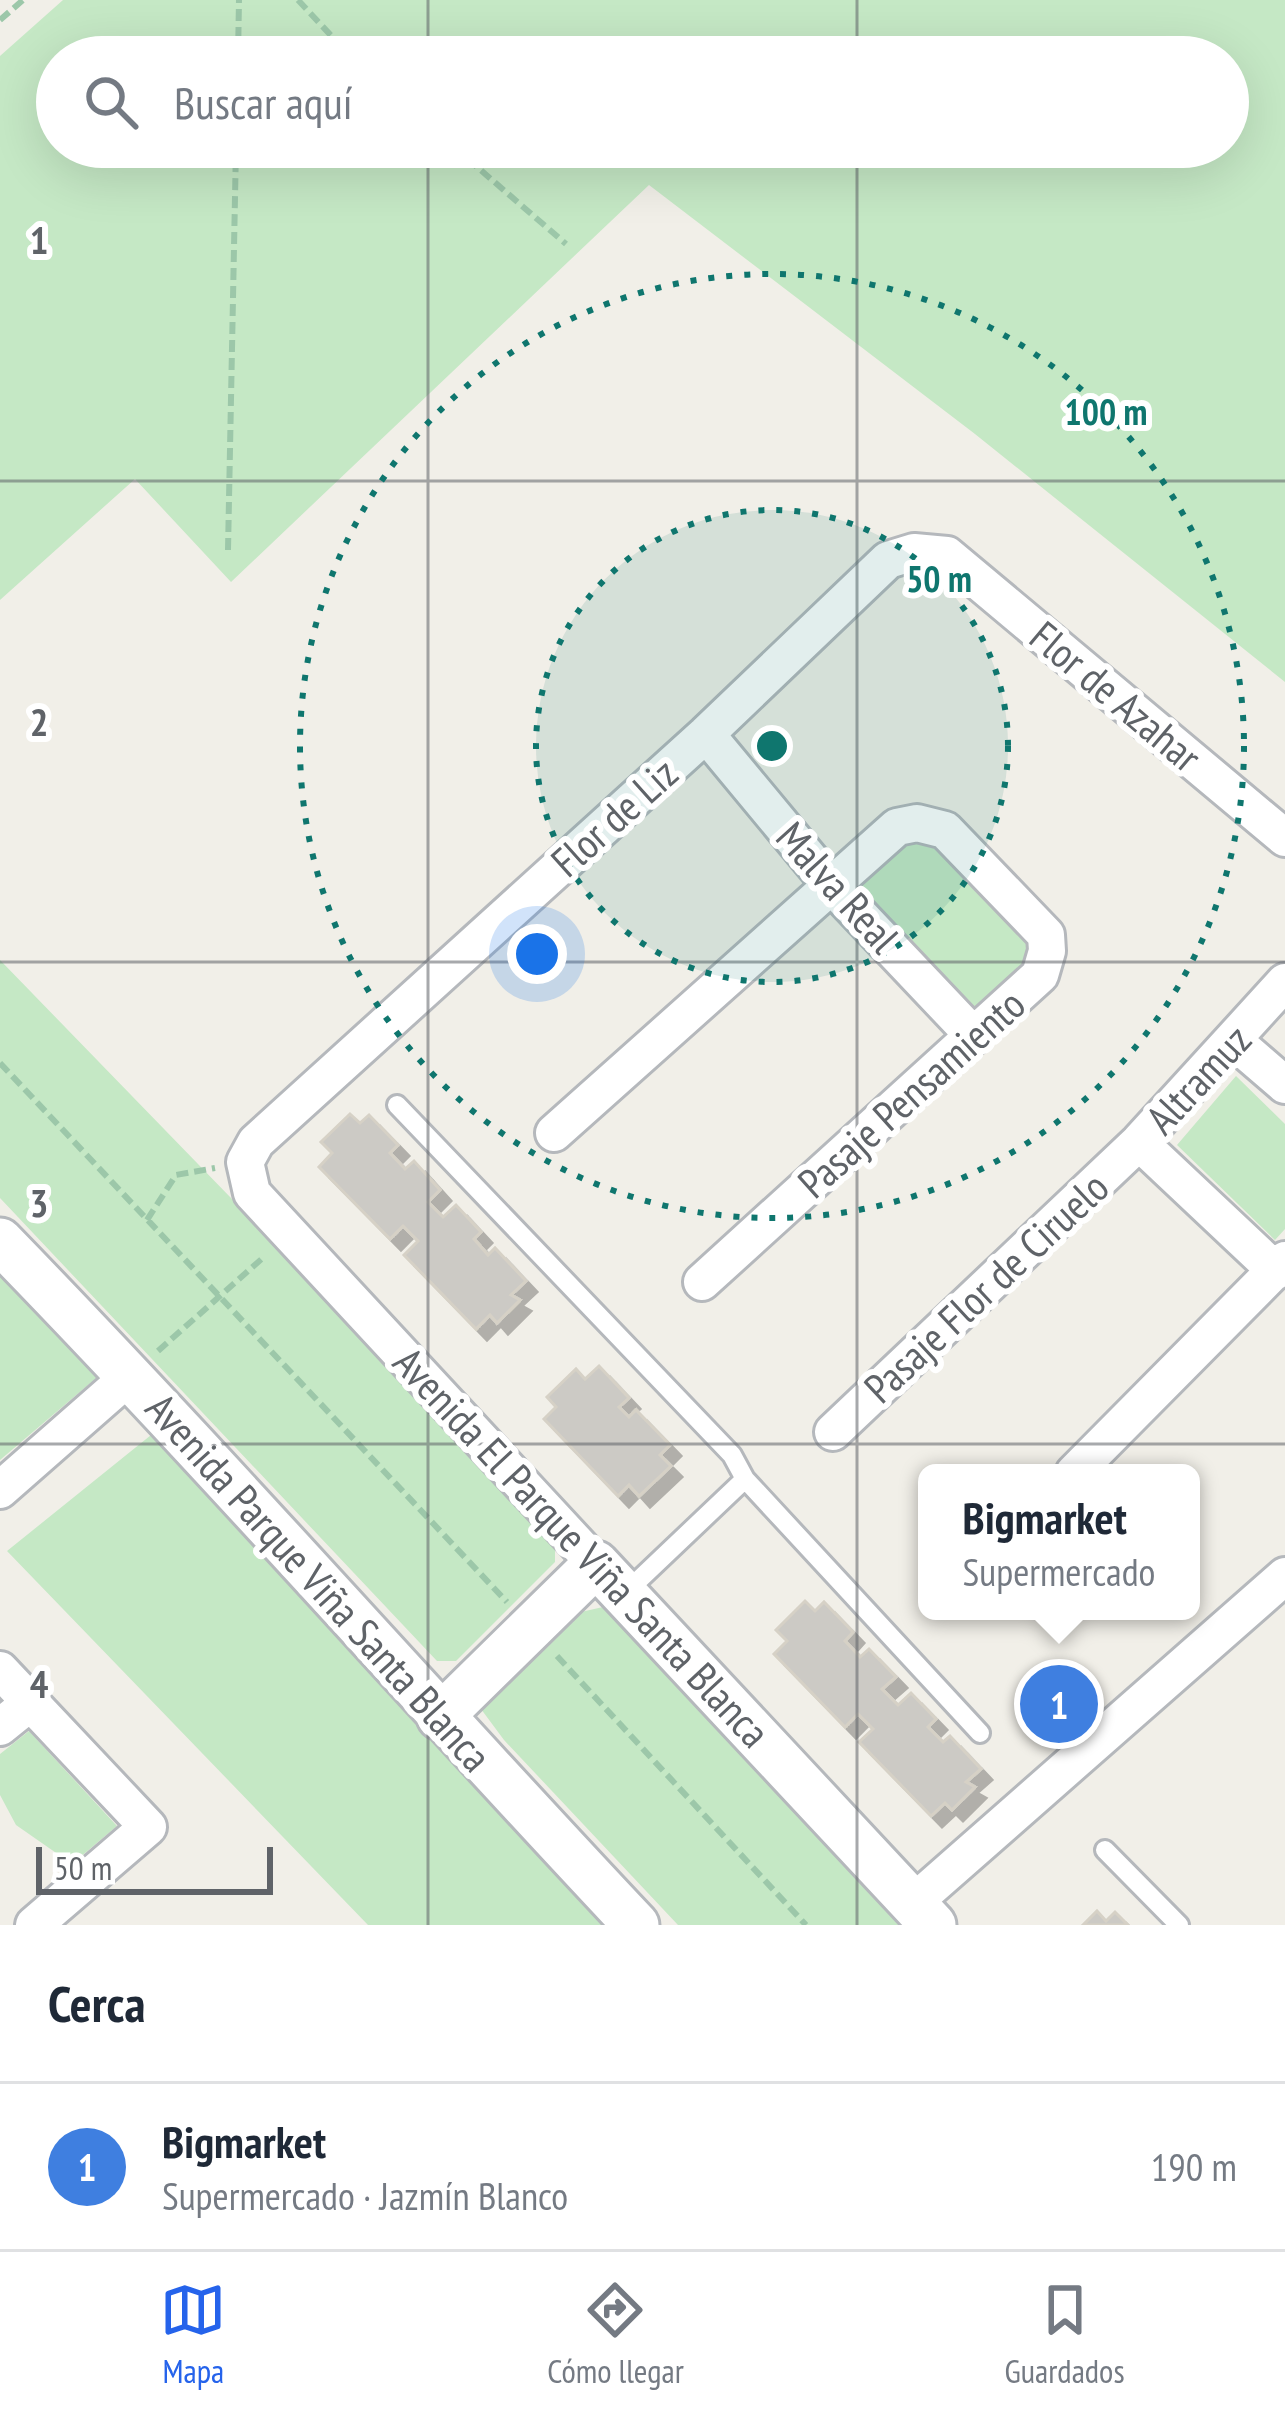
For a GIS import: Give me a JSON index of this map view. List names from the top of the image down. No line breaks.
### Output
{"streets":{"street":["Flor de Azahar","Flor de Liz","Malva Real","Altramuz","Pasaje Pensamiento","Pasaje Flor de Ciruelo","Avenida El Parque Viña Santa Blanca","Avenida Parque Viña Santa Blanca"]},"crossings":[["Flor de Azahar","Flor de Liz"],["Flor de Liz","Malva Real"],["Flor de Liz","Avenida El Parque Viña Santa Blanca"],["Malva Real","Pasaje Pensamiento"],["Altramuz","Pasaje Flor de Ciruelo"]],"scale_bar":"50 m","page":{"search":"Buscar aquí","popup":["Bigmarket","Supermercado"],"pins":"1","scale":"50 m","heading":"Cerca","list":[{"mark":"1","name":"Bigmarket","note":"Supermercado · Jazmín Blanco","value":"190 m"}],"nav":["Mapa","Cómo llegar","Guardados"]},"grid":{"rows":["1","2","3","4"]},"rings":["100 m","50 m"]}
